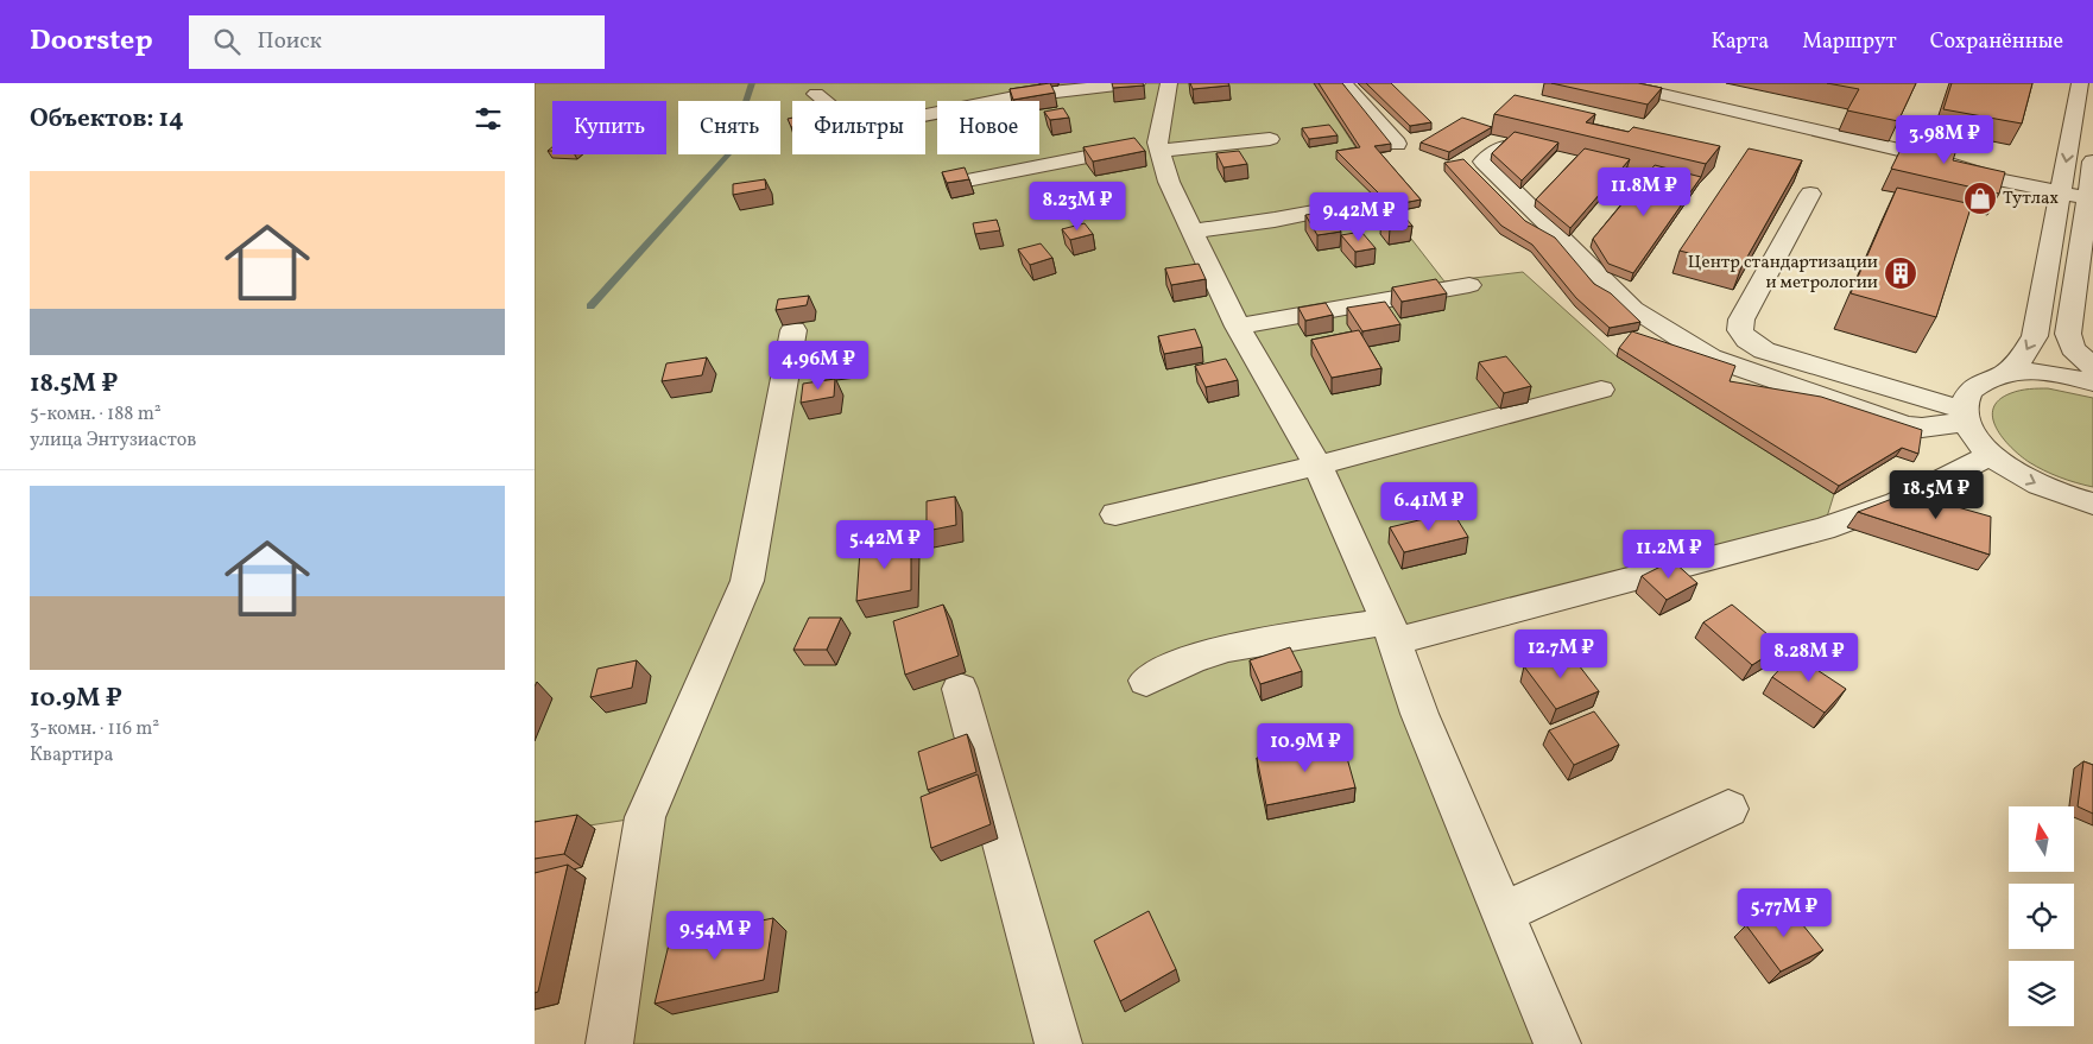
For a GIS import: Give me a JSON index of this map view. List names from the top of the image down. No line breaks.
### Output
{"places":{"shop":["Тутлах"],"building":["Центр стандартизации и метрологии"]},"north":"top","page":{"header":"Doorstep","search":"Поиск","nav":["Карта","Маршрут","Сохранённые"],"heading":"Объектов: 14","chip":["Купить","Снять","Фильтры","Новое"],"price":["3.98M ₽","11.8M ₽","8.23M ₽","9.42M ₽","4.96M ₽","18.5M ₽","6.41M ₽","5.42M ₽","11.2M ₽","12.7M ₽","8.28M ₽","10.9M ₽","5.77M ₽","9.54M ₽"],"list":[{"name":"18.5M ₽","note":"5-комн. · 188 m² · улица Энтузиастов"},{"name":"10.9M ₽","note":"3-комн. · 116 m² · Квартира"}]}}
